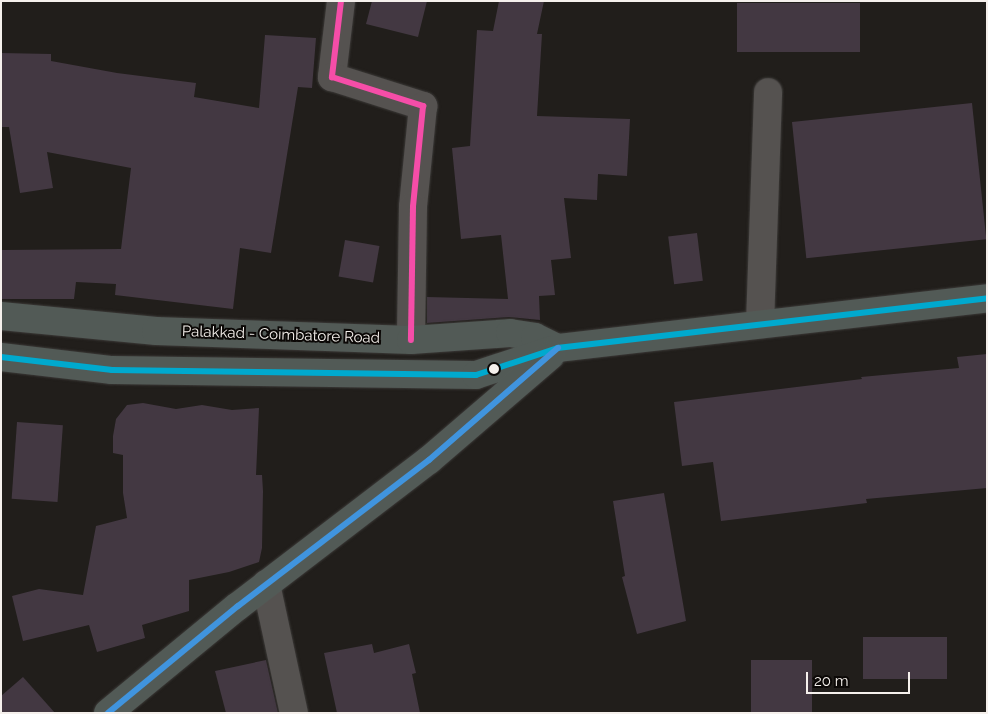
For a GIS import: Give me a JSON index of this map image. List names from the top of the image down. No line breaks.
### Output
{"streets":{"main road":["Palakkad - Coimbatore Road"]},"scale_bar":"20 m"}
